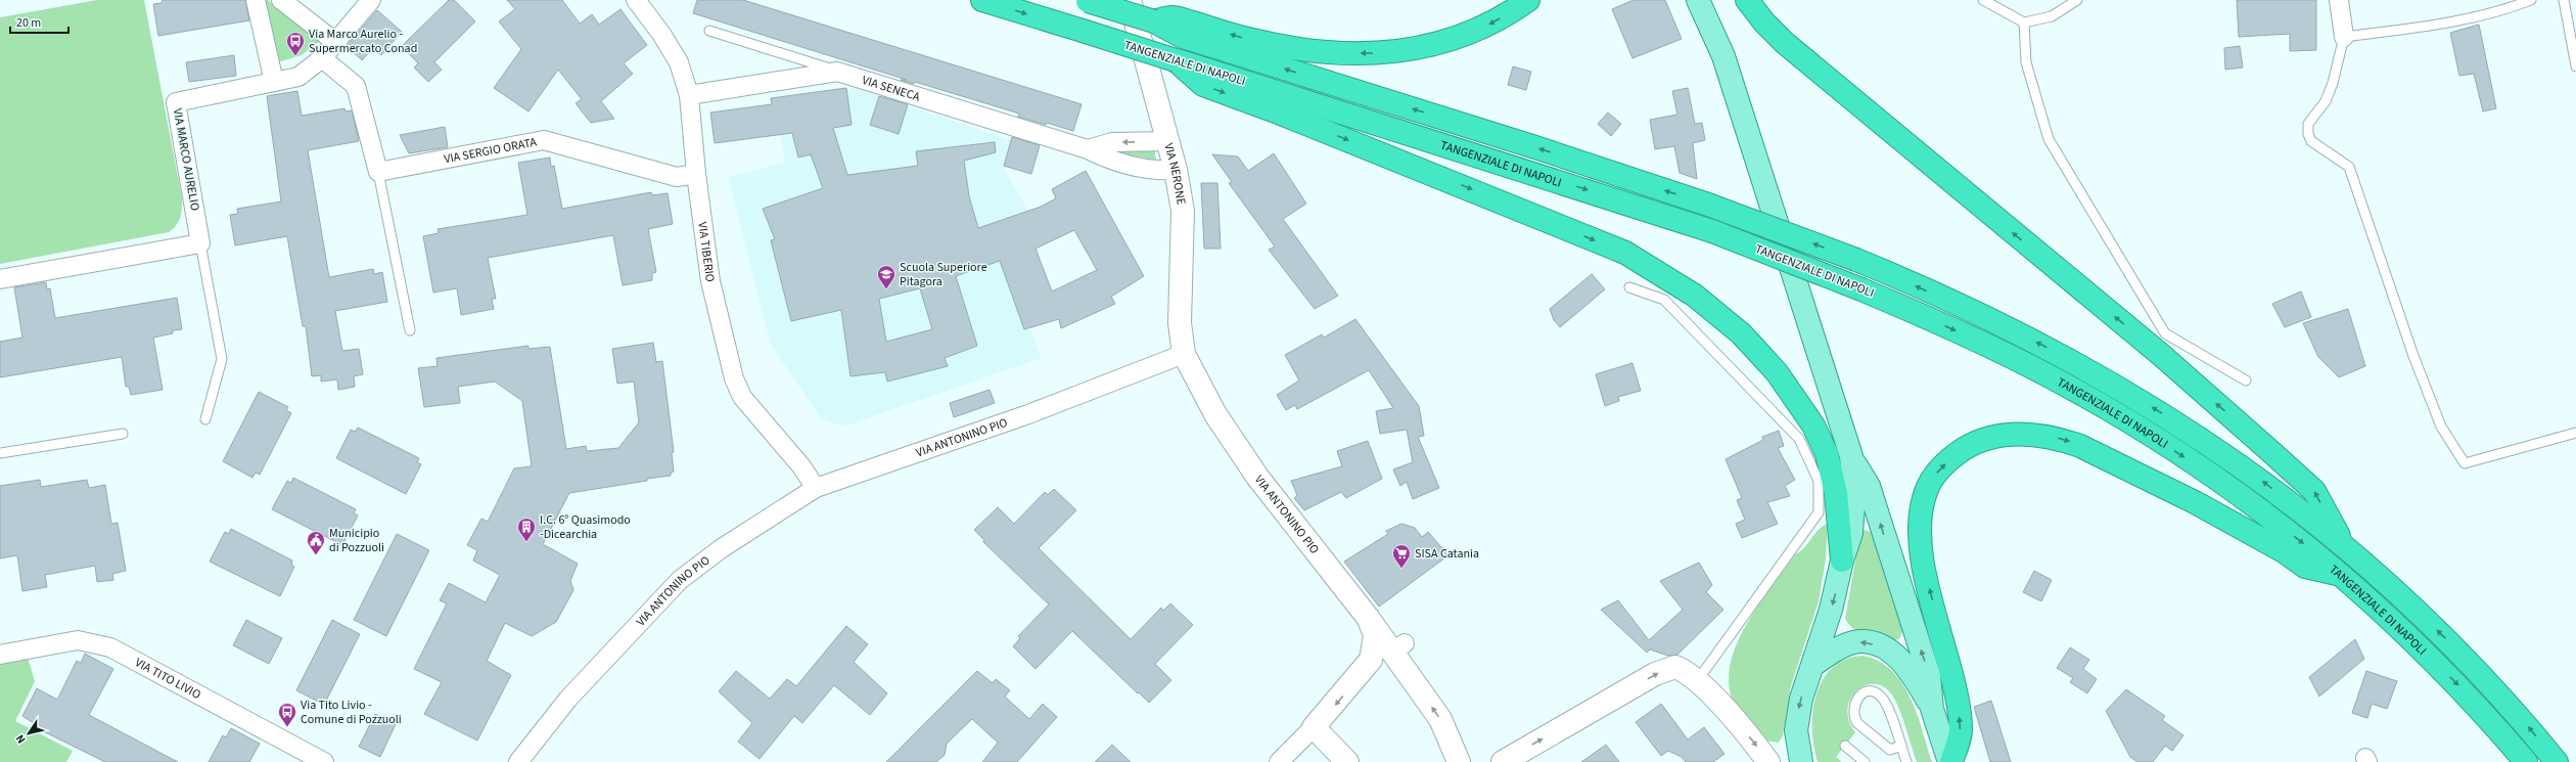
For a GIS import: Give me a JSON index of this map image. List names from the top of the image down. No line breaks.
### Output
{"streets":{"highway":["TANGENZIALE DI NAPOLI"],"street":["VIA SENECA","VIA SERGIO ORATA","VIA MARCO AURELIO","VIA NERONE","VIA TIBERIO","VIA ANTONINO PIO","VIA TITO LIVIO"]},"crossings":[["VIA SENECA","VIA NERONE"],["VIA SENECA","VIA TIBERIO"],["VIA SERGIO ORATA","VIA TIBERIO"],["VIA NERONE","VIA ANTONINO PIO"],["VIA TIBERIO","VIA ANTONINO PIO"]],"places":{"bus stop":["Via Marco Aurelio - Supermercato Conad","Via Tito Livio - Comune di Pozzuoli"],"school or university":["Scuola Superiore Pitagora"],"building":["I.C. 6° Quasimodo -Dicearchia"],"public building":["Municipio di Pozzuoli"],"supermarket":["SISA Catania"]},"scale_bar":"20 m","north":"bottom left"}
